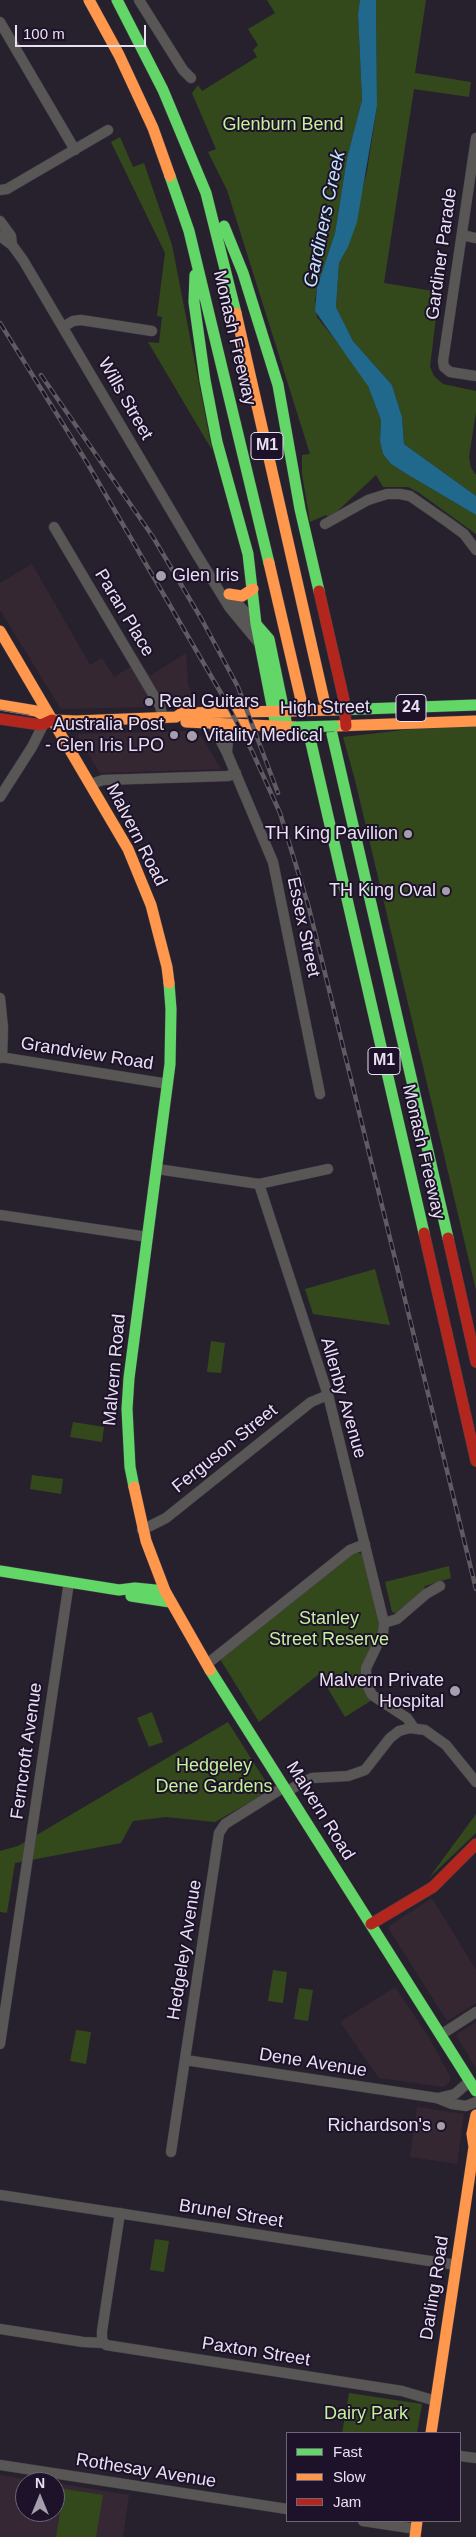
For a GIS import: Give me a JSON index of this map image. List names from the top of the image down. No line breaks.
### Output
{"streets":{"main road":["Monash Freeway","Wills Street","M1","High Street","24","Malvern Road","Darling Road"],"street":["Gardiner Parade","Paran Place","Essex Street","Grandview Road","Allenby Avenue","Ferguson Street","Ferncroft Avenue","Hedgeley Avenue","Dene Avenue","Brunel Street","Paxton Street","Rothesay Avenue"]},"crossings":[["Wills Street","High Street"],["Paran Place","High Street"],["High Street","Malvern Road"],["High Street","Essex Street"],["Malvern Road","Grandview Road"],["Malvern Road","Ferguson Street"],["Malvern Road","Hedgeley Avenue"],["Malvern Road","Dene Avenue"],["Allenby Avenue","Ferguson Street"],["Hedgeley Avenue","Dene Avenue"],["Brunel Street","Darling Road"],["Darling Road","Paxton Street"]],"water":["Gardiners Creek"],"parks":["Glenburn Bend","Stanley Street Reserve","Hedgeley Dene Gardens","Dairy Park"],"places":["Glen Iris","Real Guitars","Australia Post - Glen Iris LPO","Vitality Medical","TH King Pavilion","TH King Oval","Malvern Private Hospital","Richardson's"],"legend":["Fast","Slow","Jam"],"scale_bar":"100 m","north":"top"}
